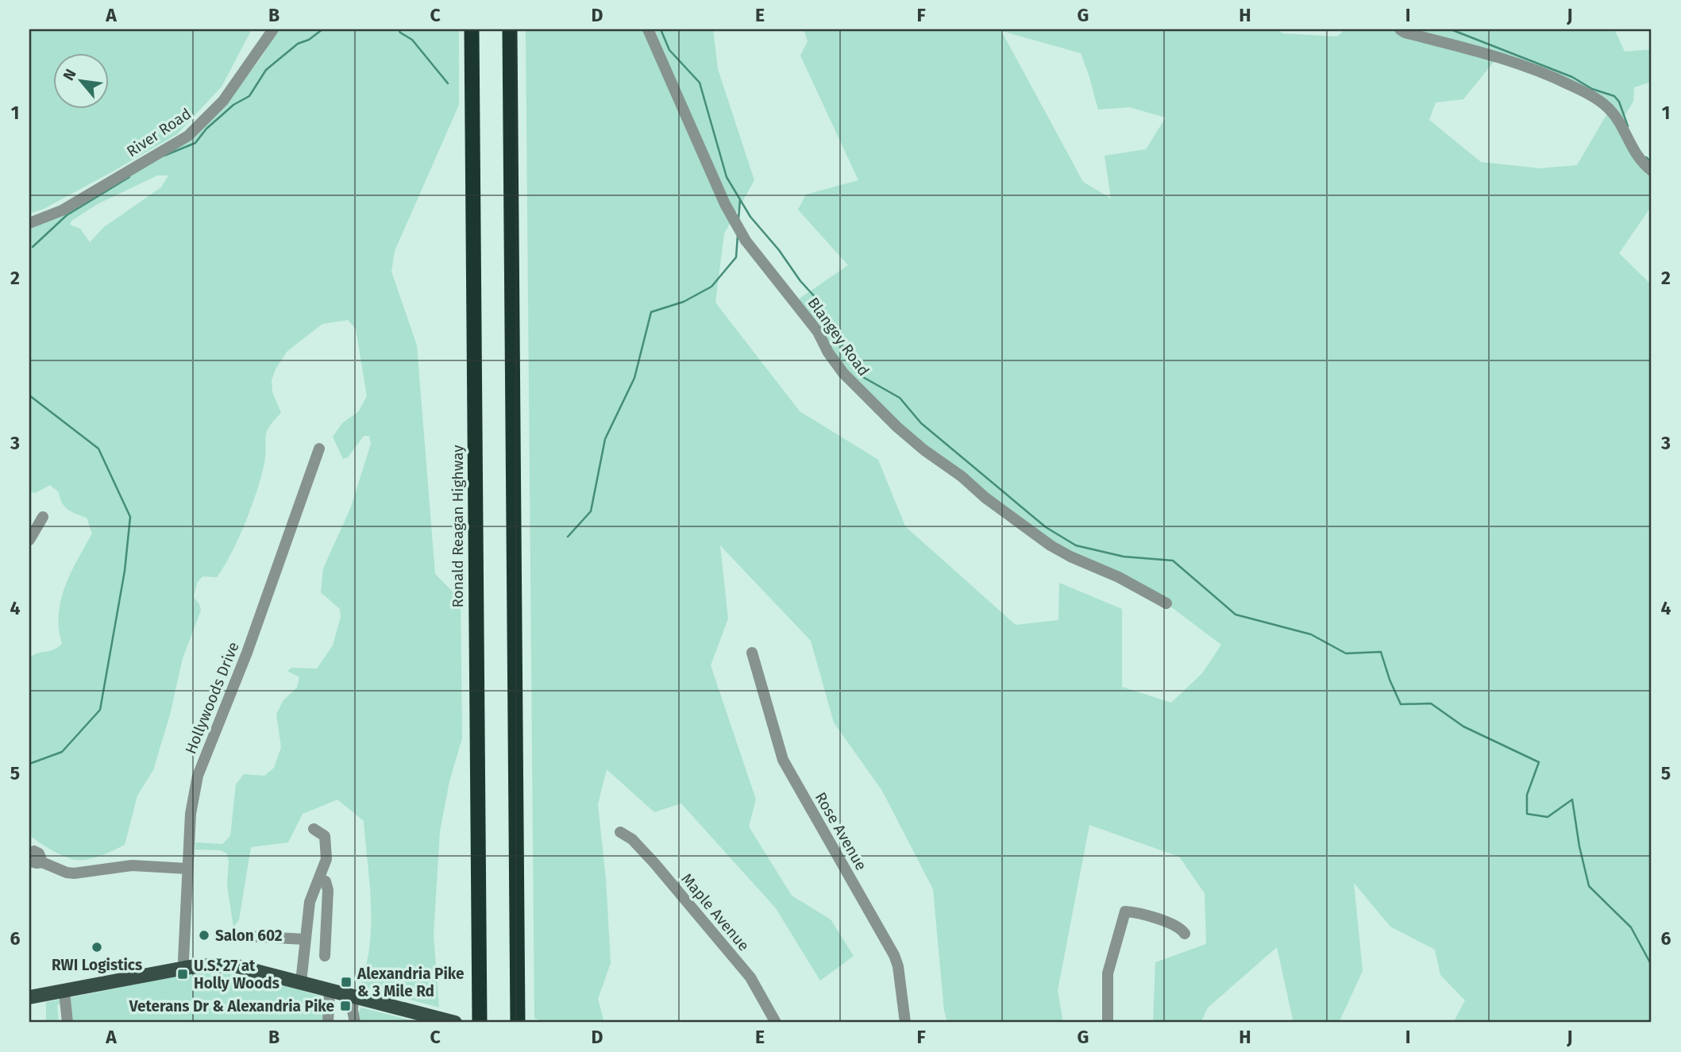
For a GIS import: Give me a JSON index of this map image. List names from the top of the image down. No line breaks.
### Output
{"streets":{"highway":["Ronald Reagan Highway"],"street":["River Road","Blangey Road","Hollywoods Drive","Rose Avenue","Maple Avenue"]},"places":{"other":["Salon 602","RWI Logistics"],"transit":["U.S. 27 at Holly Woods","Alexandria Pike & 3 Mile Rd","Veterans Dr & Alexandria Pike"]},"north":"top left","grid":{"columns":["A","B","C","D","E","F","G","H","I","J"],"rows":["1","2","3","4","5","6"]}}
